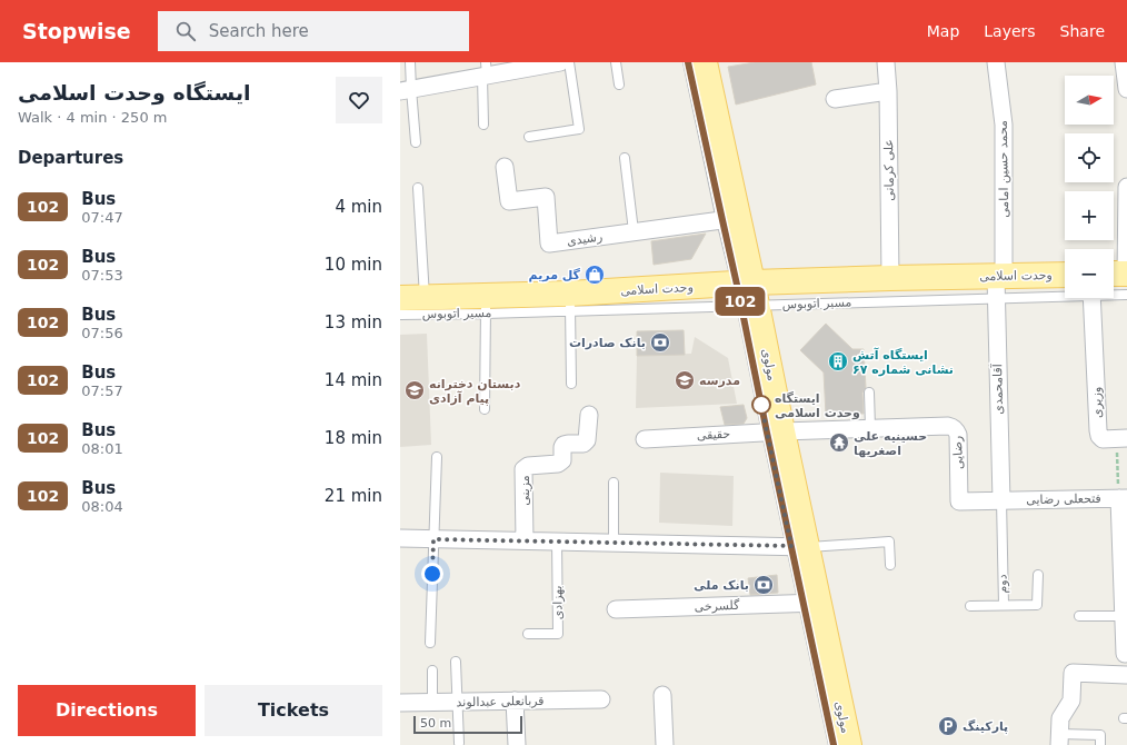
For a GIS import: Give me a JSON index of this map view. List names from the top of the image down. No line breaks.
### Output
{"streets":{"main road":["وحدت اسلامی","مولوی"],"street":["محمد حسین امامی","علی کرمانی","رشیدی","آقامحمدی","وزیری","حقیقی","رضایی","مزینی","فتحعلی رضایی","گلسرخی","قربانعلی عبدالوند"],"lane":["مسیر اتوبوس","دوم","بهزادی"]},"crossings":[["محمد حسین امامی","وحدت اسلامی"],["محمد حسین امامی","مسیر اتوبوس"],["محمد حسین امامی","آقامحمدی"],["علی کرمانی","وحدت اسلامی"],["رشیدی","مولوی"],["وحدت اسلامی","مسیر اتوبوس"],["وحدت اسلامی","مولوی"],["وحدت اسلامی","آقامحمدی"],["مسیر اتوبوس","مولوی"],["مسیر اتوبوس","آقامحمدی"],["مولوی","حقیقی"],["مولوی","رضایی"],["مولوی","گلسرخی"],["آقامحمدی","رضایی"],["آقامحمدی","فتحعلی رضایی"],["آقامحمدی","دوم"],["حقیقی","رضایی"],["رضایی","فتحعلی رضایی"],["رضایی","دوم"],["فتحعلی رضایی","دوم"]],"places":{"shop":["گل مریم"],"bank":["بانک صادرات","بانک ملی"],"building":["ایستگاه آتش نشانی شماره ۶۷"],"school or university":["مدرسه","دبستان دخترانه پیام آزادی"],"other":["ایستگاه وحدت اسلامی"],"temple":["حسینیه علی اصغریها"],"parking":["پارکینگ"]},"lines":["bus line 102"],"scale_bar":"50 m","north":"right","page":{"header":"Stopwise","search":"Search here","nav":["Map","Layers","Share"],"heading":[["ایستگاه وحدت اسلامی","Walk · 4 min · 250 m"],"Departures"],"on_map":"102","map_buttons":["+","−"],"list":[{"mark":"102","name":"Bus","note":"07:47","value":"4 min"},{"mark":"102","name":"Bus","note":"07:53","value":"10 min"},{"mark":"102","name":"Bus","note":"07:56","value":"13 min"},{"mark":"102","name":"Bus","note":"07:57","value":"14 min"},{"mark":"102","name":"Bus","note":"08:01","value":"18 min"},{"mark":"102","name":"Bus","note":"08:04","value":"21 min"}],"buttons":["Directions","Tickets"],"scale":"50 m"}}
